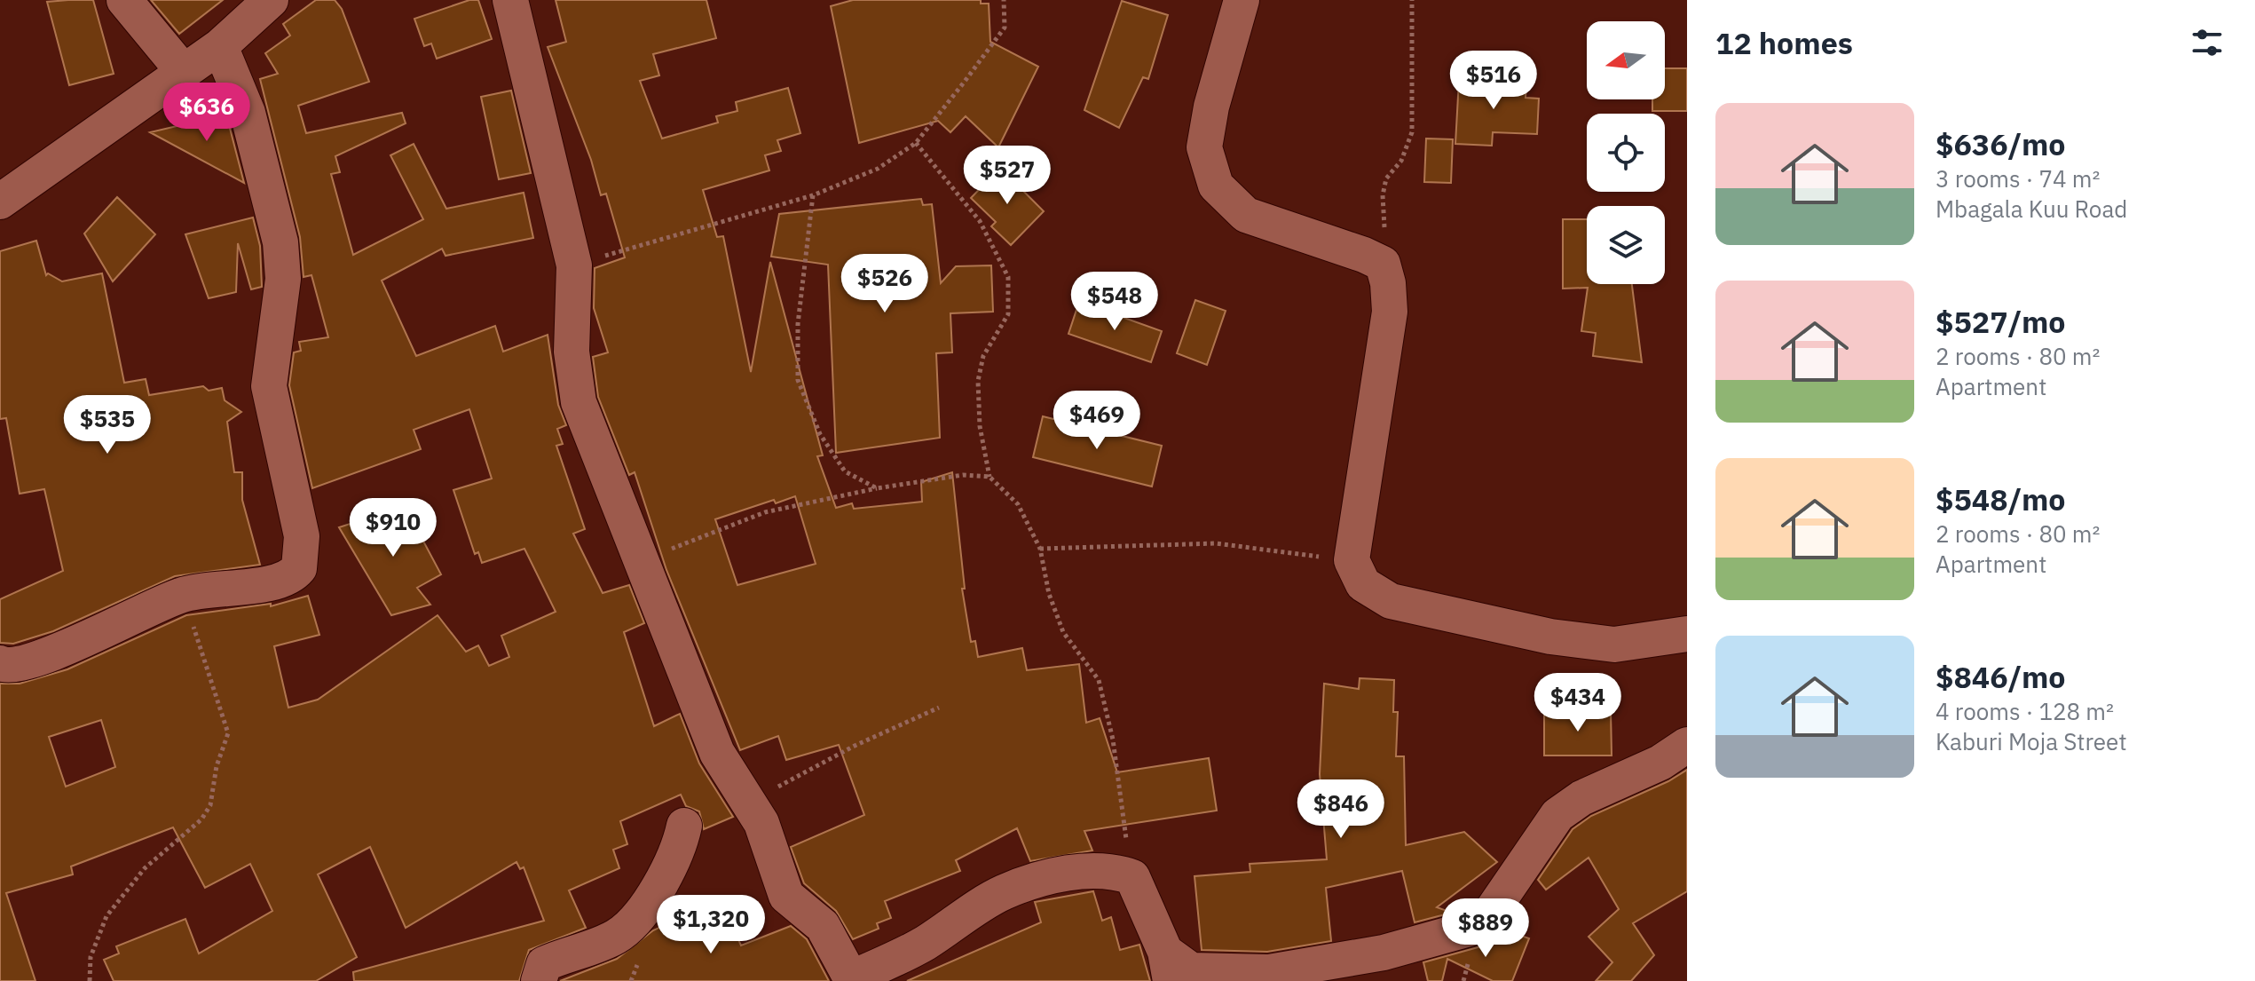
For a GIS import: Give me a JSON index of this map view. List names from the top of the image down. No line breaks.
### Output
{"north":"left","page":{"heading":"12 homes","price":["$516","$636","$527","$526","$548","$469","$535","$910","$434","$846","$1,320","$889"],"list":[{"name":"$636/mo","note":"3 rooms · 74 m² · Mbagala Kuu Road"},{"name":"$527/mo","note":"2 rooms · 80 m² · Apartment"},{"name":"$548/mo","note":"2 rooms · 80 m² · Apartment"},{"name":"$846/mo","note":"4 rooms · 128 m² · Kaburi Moja Street"}]}}
